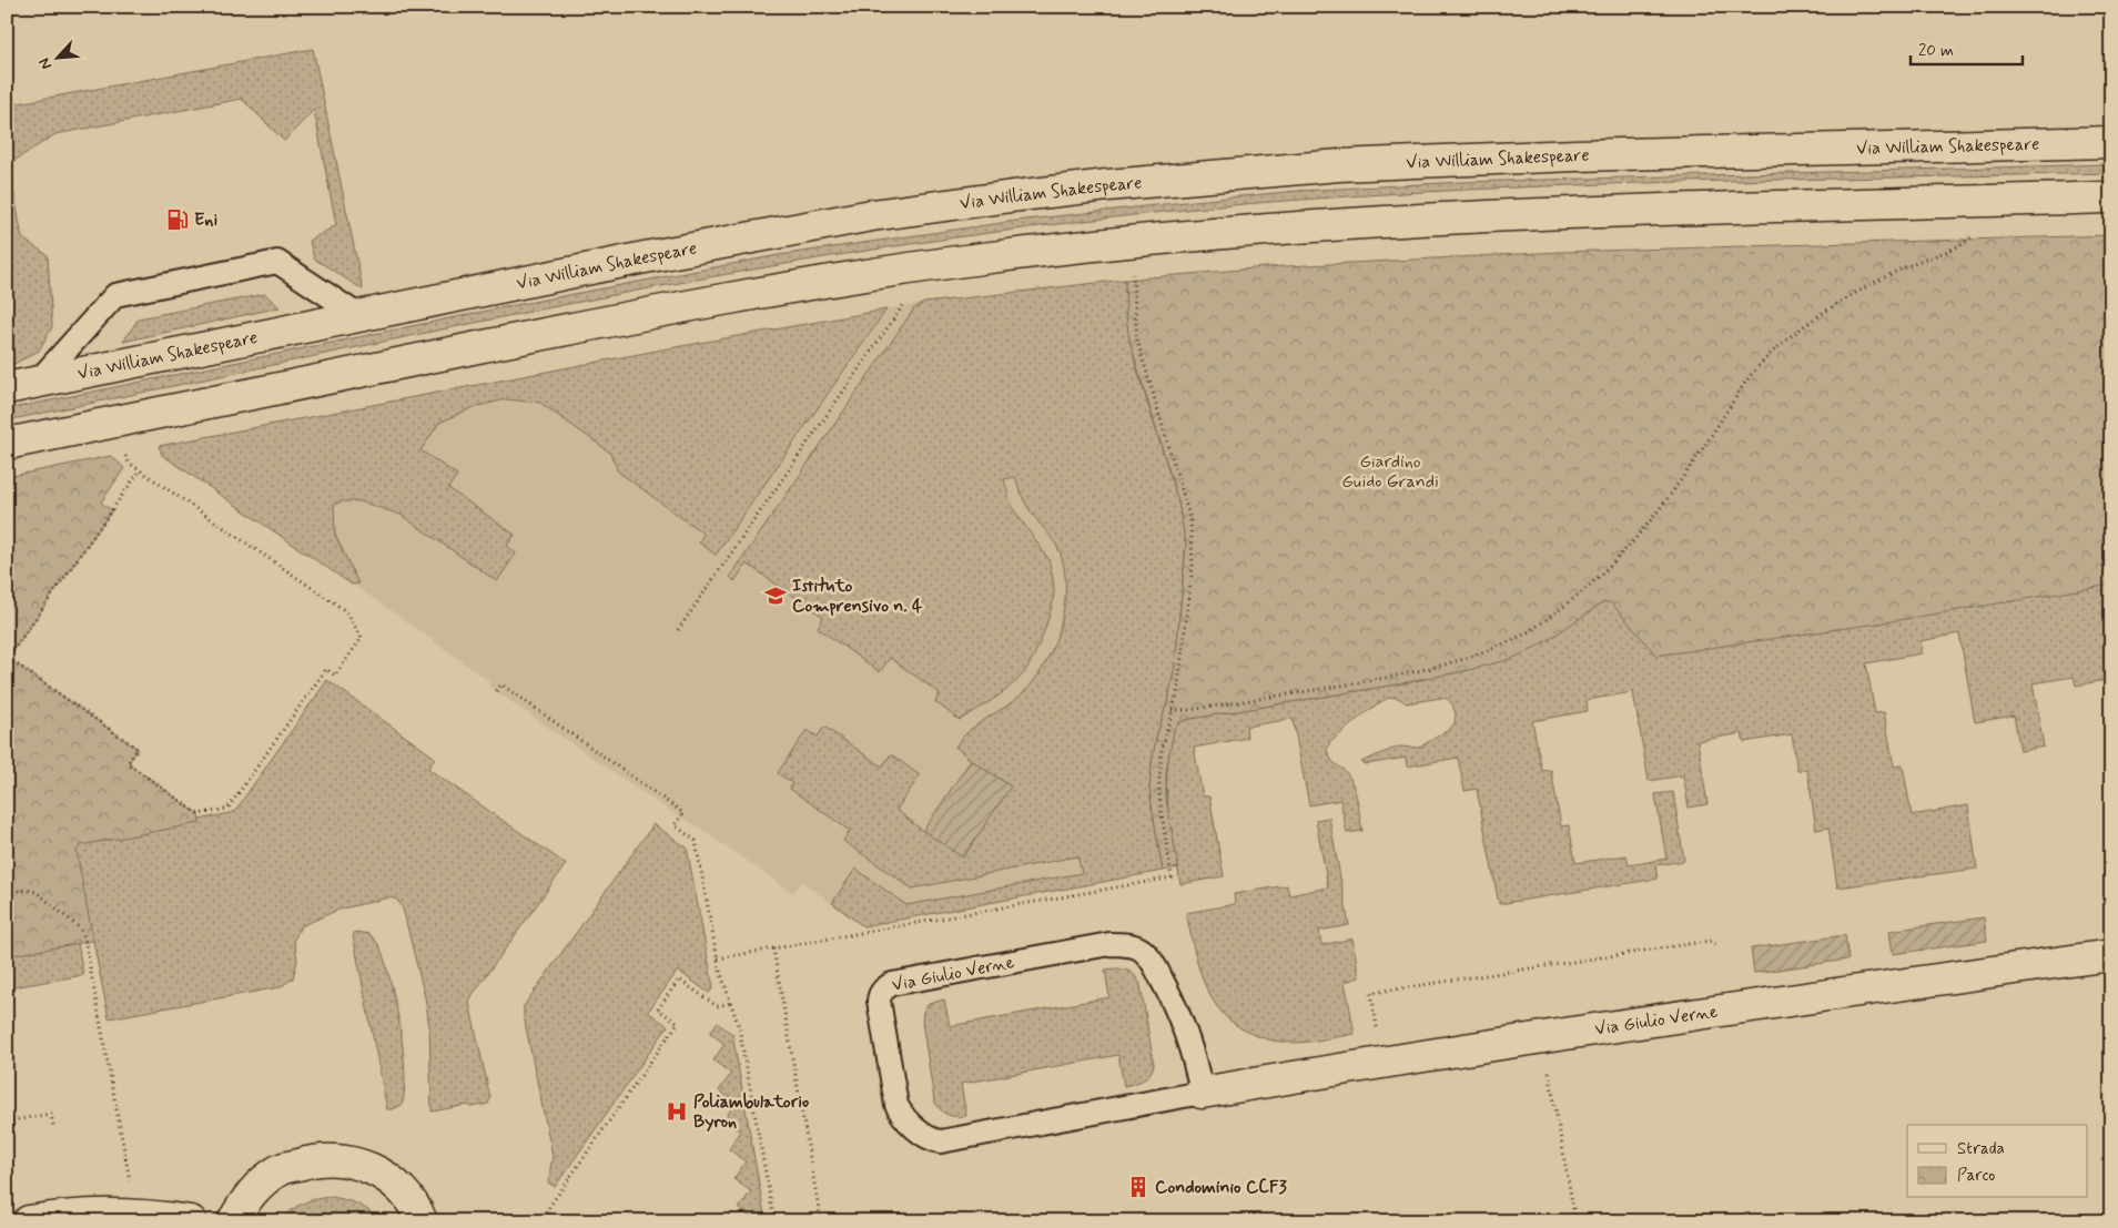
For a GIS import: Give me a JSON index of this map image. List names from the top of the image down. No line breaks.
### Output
{"streets":{"main road":["Via William Shakespeare","Via Giulio Verne"]},"parks":["Giardino Guido Grandi"],"places":{"fuel station":["Eni"],"school or university":["Istituto Comprensivo n. 4"],"hospital":["Poliambulatorio Byron"],"building":["Condominio CCF3"]},"legend":["Strada","Parco"],"scale_bar":"20 m","north":"bottom left"}
